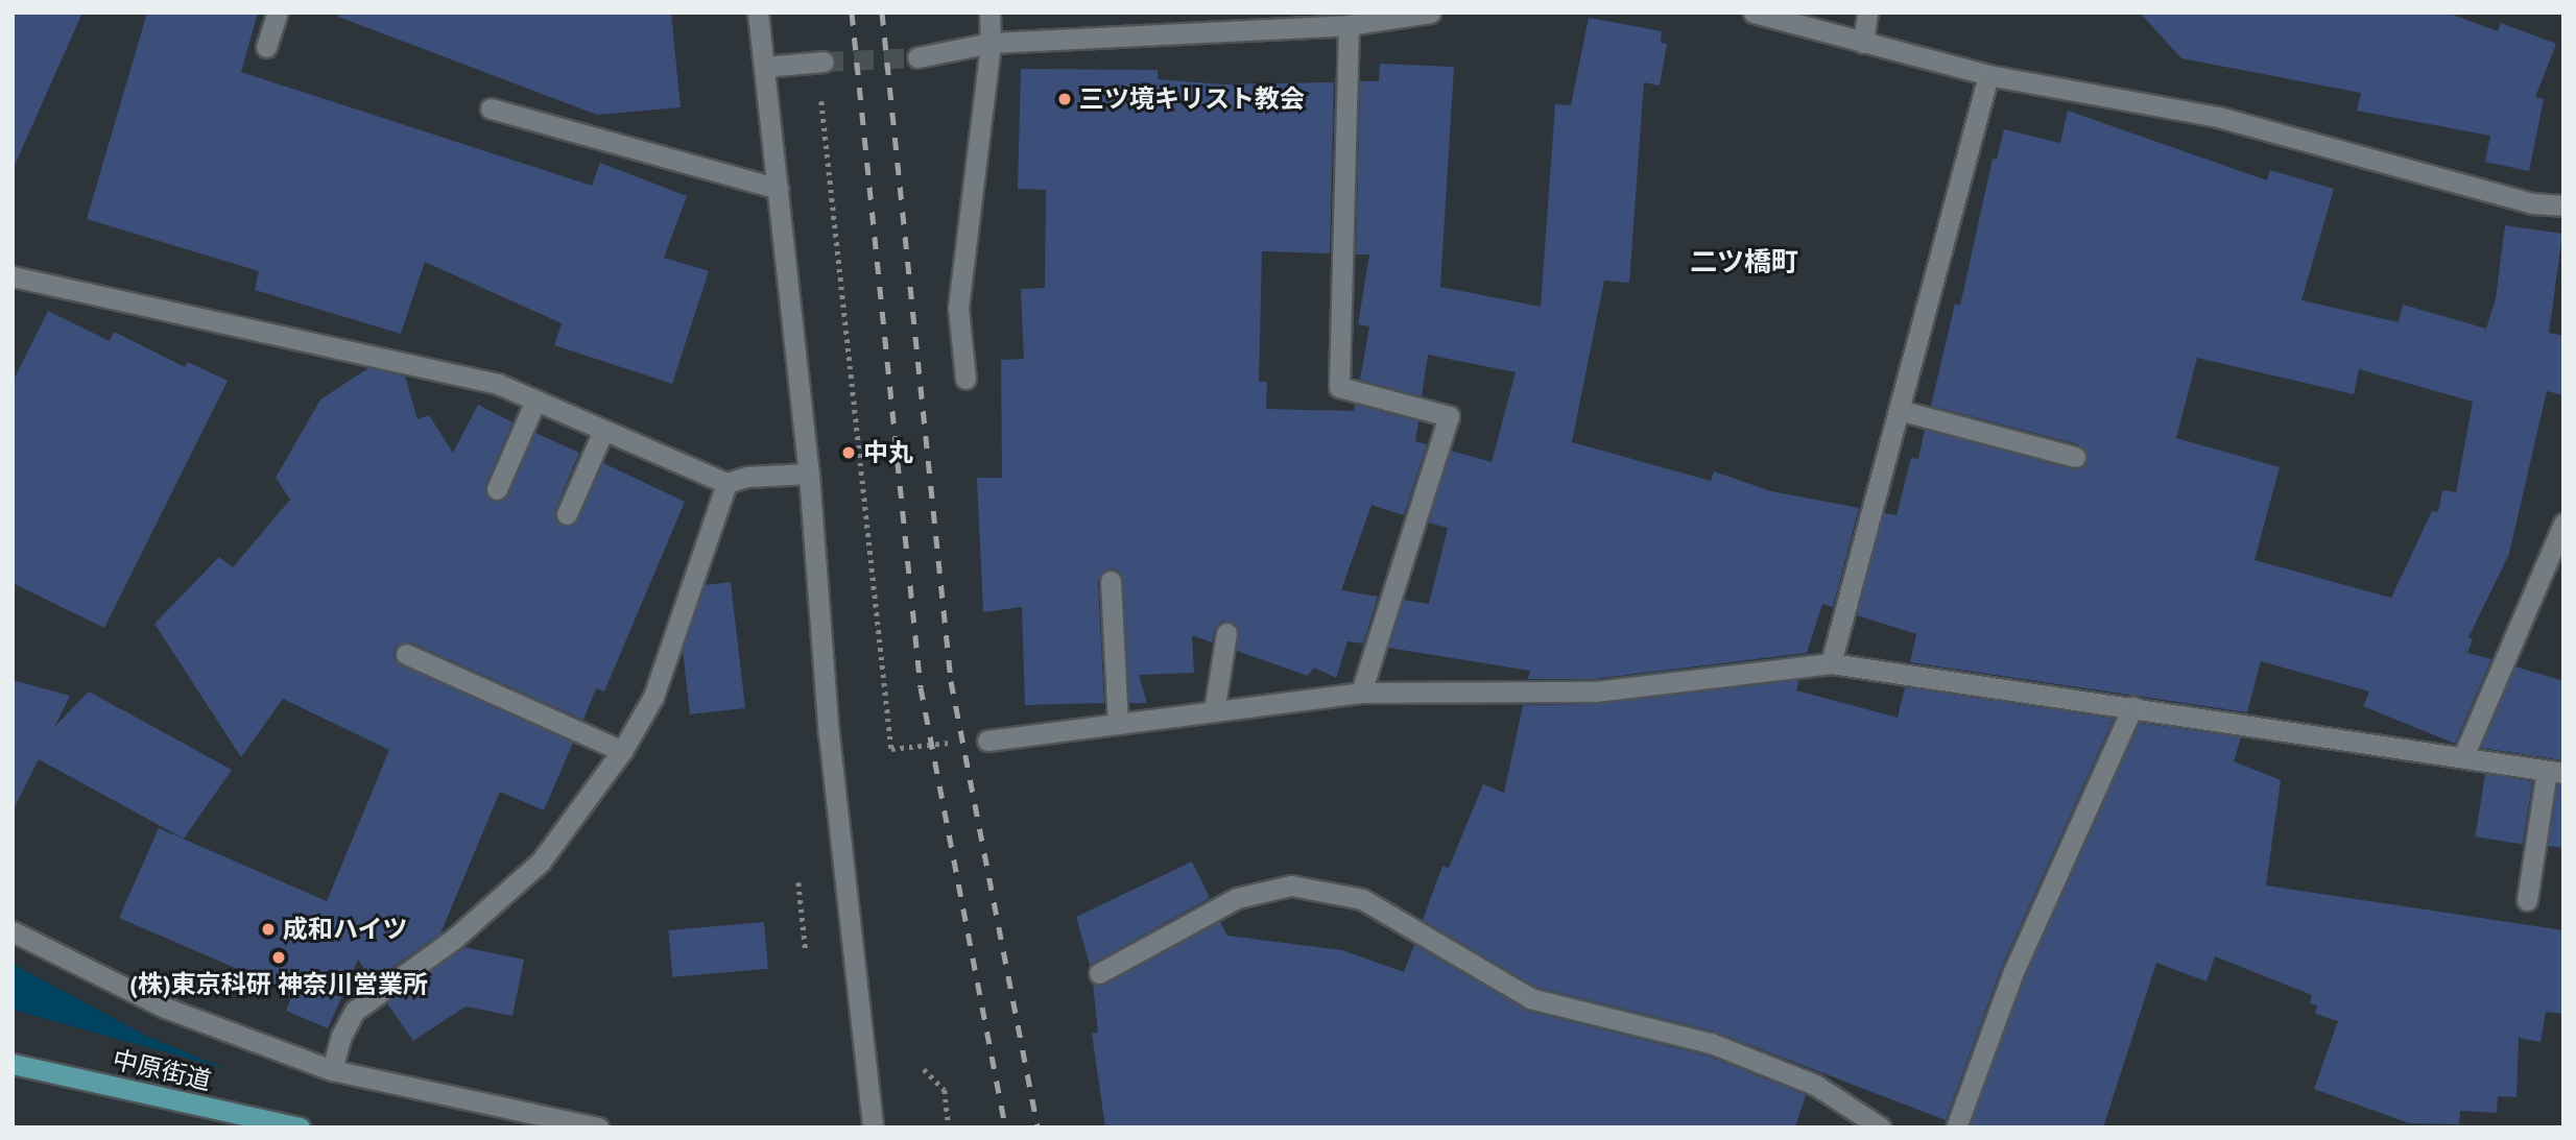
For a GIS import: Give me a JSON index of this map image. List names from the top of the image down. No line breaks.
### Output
{"streets":{"main road":["中原街道"]},"districts":["二ツ橋町"],"places":["三ツ境キリスト教会","中丸","成和ハイツ","(株)東京科研 神奈川営業所"]}
